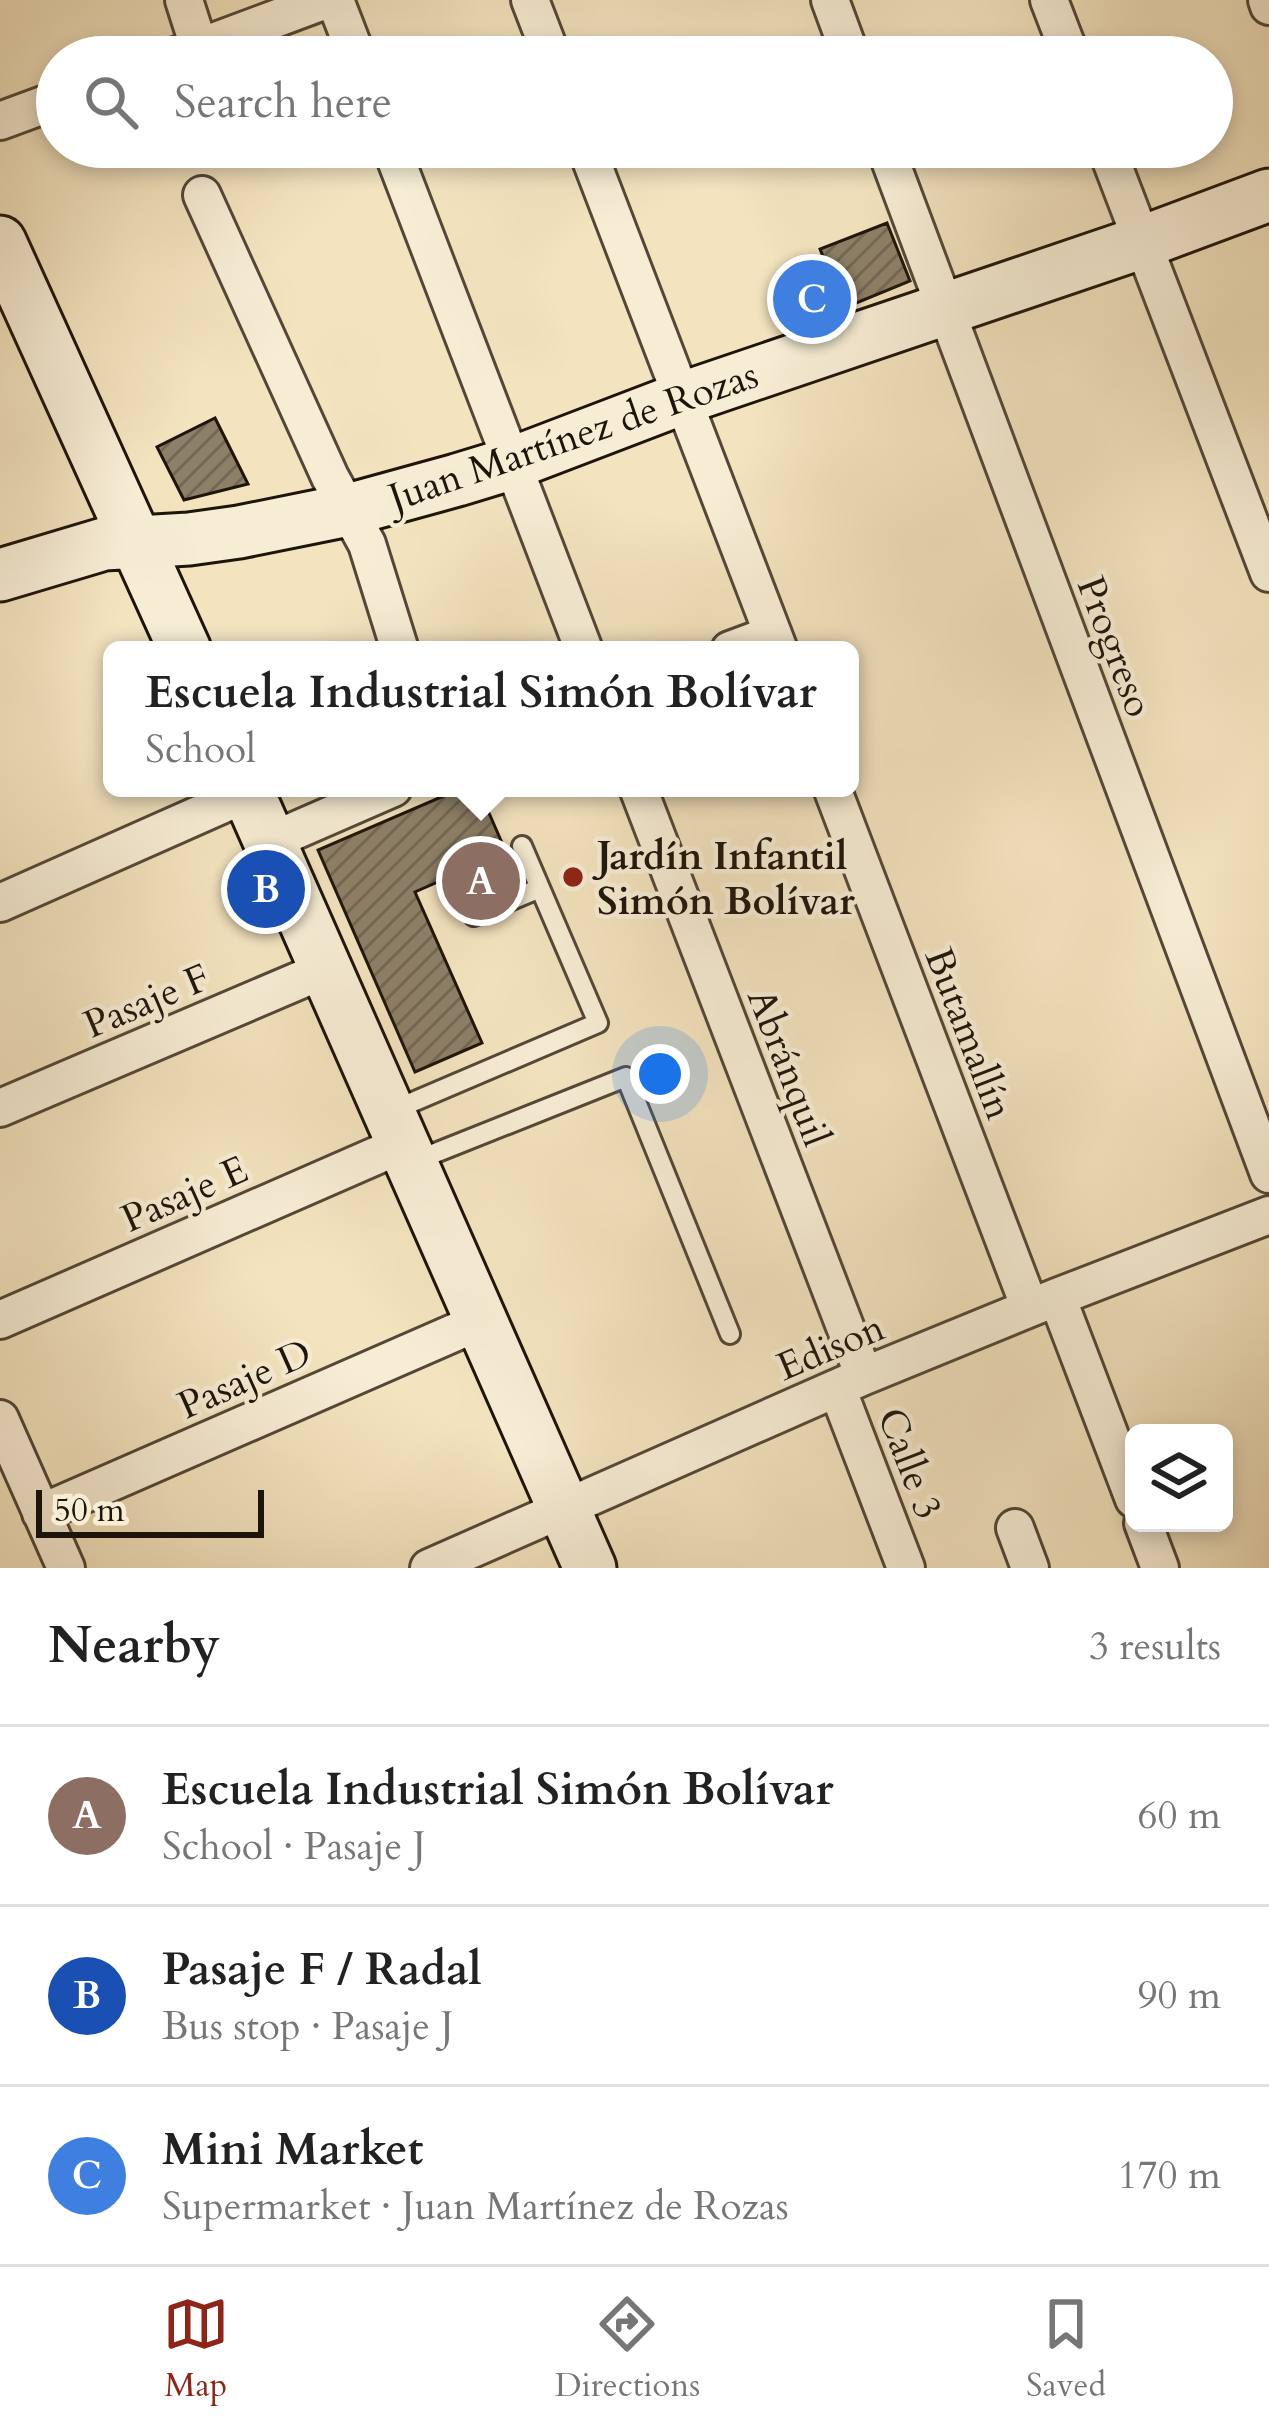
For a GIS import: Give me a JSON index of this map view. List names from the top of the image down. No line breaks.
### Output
{"streets":{"street":["Juan Martínez de Rozas","Progreso","Pasaje F","Butamallín","Abránquil","Pasaje E","Edison","Pasaje D","Calle 3"]},"crossings":[["Juan Martínez de Rozas","Progreso"],["Butamallín","Edison"],["Abránquil","Edison"],["Abránquil","Calle 3"],["Edison","Calle 3"]],"places":["Jardín Infantil Simón Bolívar"],"scale_bar":"50 m","page":{"search":"Search here","pins":["C","A","B"],"popup":["Escuela Industrial Simón Bolívar","School"],"scale":"50 m","heading":["Nearby","3 results"],"list":[{"mark":"A","name":"Escuela Industrial Simón Bolívar","note":"School · Pasaje J","value":"60 m"},{"mark":"B","name":"Pasaje F / Radal","note":"Bus stop · Pasaje J","value":"90 m"},{"mark":"C","name":"Mini Market","note":"Supermarket · Juan Martínez de Rozas","value":"170 m"}],"nav":["Map","Directions","Saved"]}}
